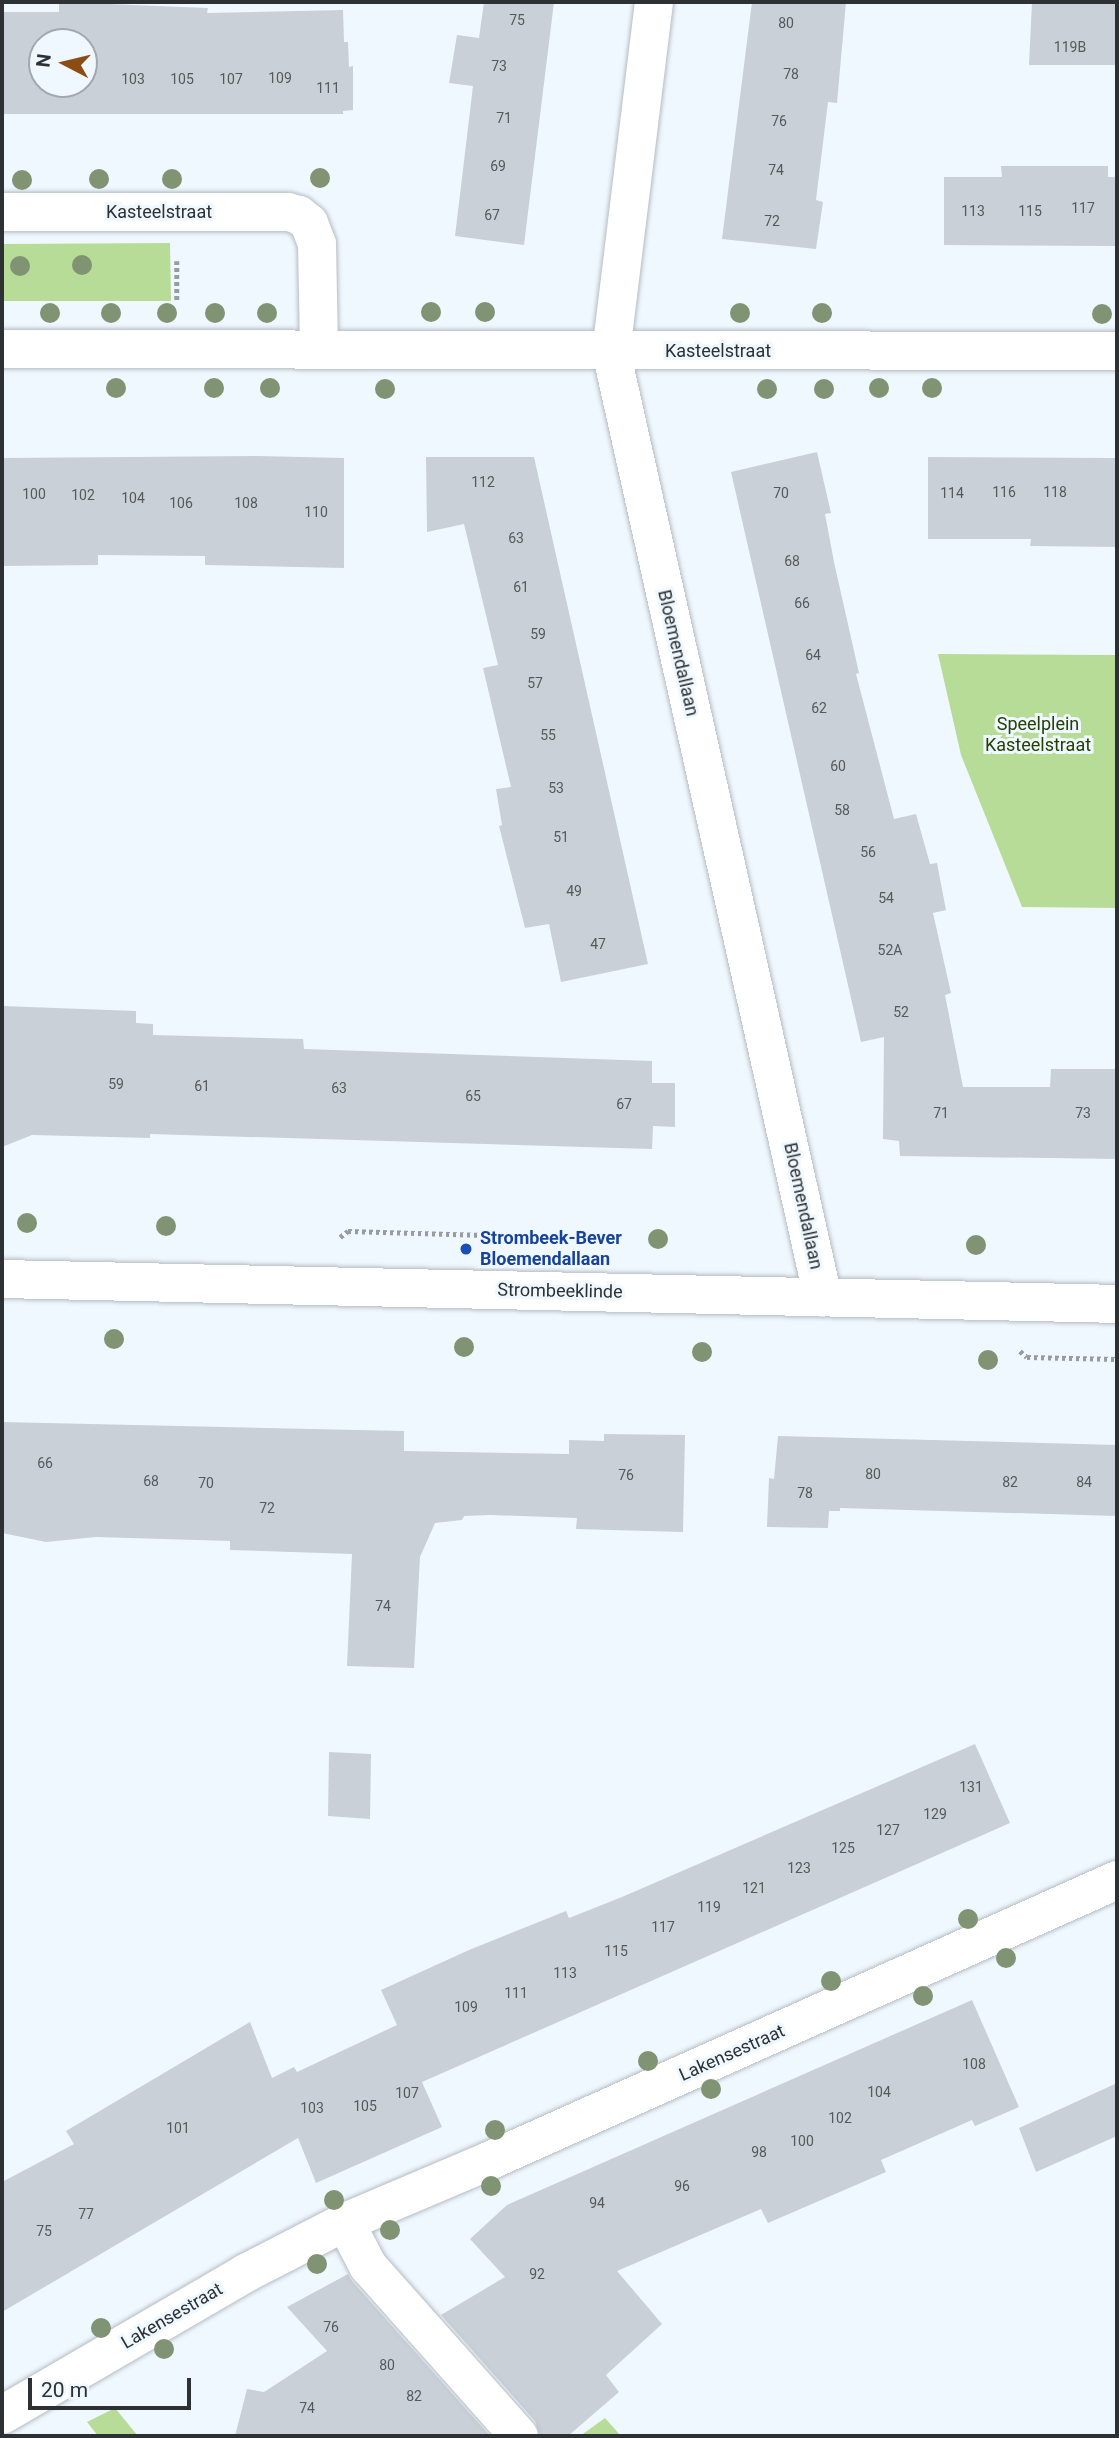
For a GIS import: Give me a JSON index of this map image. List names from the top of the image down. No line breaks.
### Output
{"streets":{"street":["Kasteelstraat","Bloemendallaan","Strombeeklinde","Lakensestraat"]},"crossings":[["Kasteelstraat","Bloemendallaan"],["Bloemendallaan","Strombeeklinde"]],"parks":["Speelplein Kasteelstraat"],"places":["Strombeek-Bever Bloemendallaan"],"house_numbers":["75","80","119B","73","78","109","103","105","107","111","71","76","69","74","117","113","115","67","72","112","116","118","70","114","100","102","104","106","108","110","63","68","61","66","59","64","57","62","55","60","53","58","51","56","49","54","47","52A","52","59","61","63","65","67","71","73","66","80","76","68","82","84","70","78","72","74","131","129","127","125","123","121","119","117","115","113","111","109","108","104","107","105","103","102","101","100","98","96","94","77","75","92","76","80","82","74"],"scale_bar":"20 m","north":"left"}
